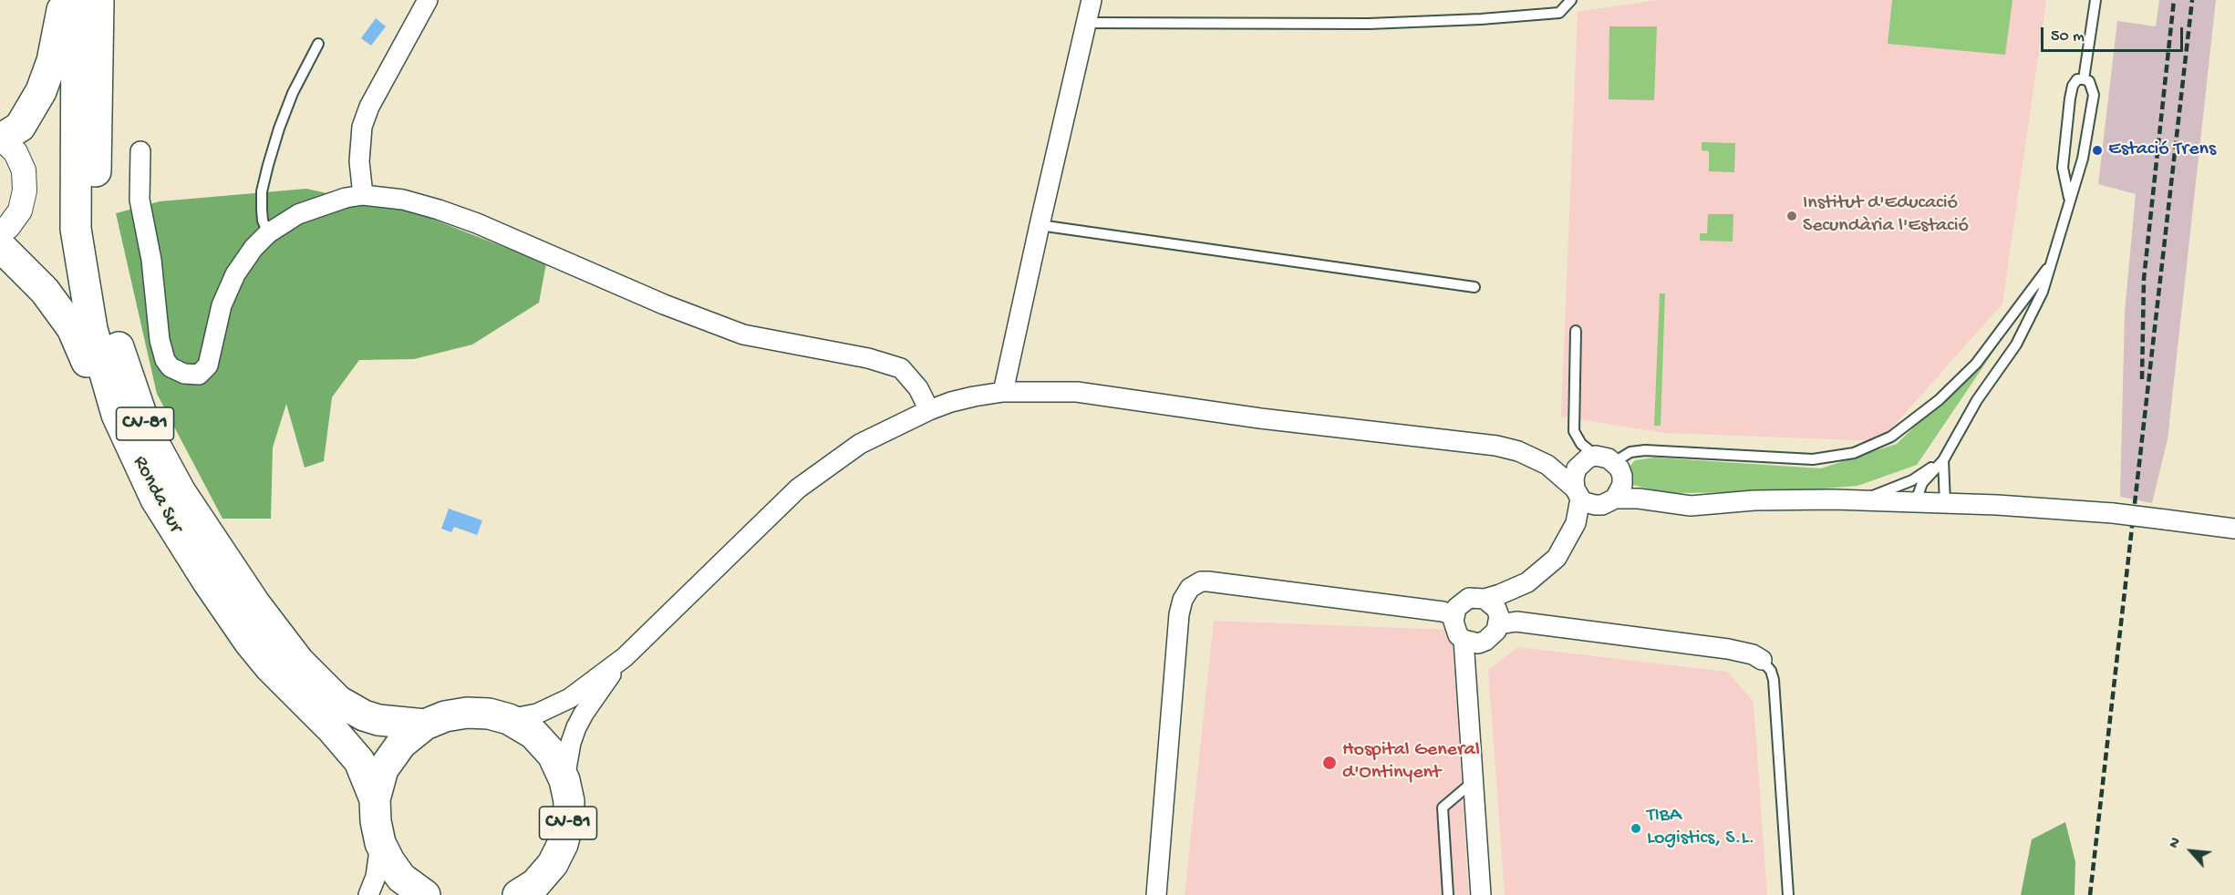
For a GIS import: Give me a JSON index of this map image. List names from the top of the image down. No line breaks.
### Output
{"streets":{"main road":["CV-81","Ronda Sur"]},"crossings":[["CV-81","Ronda Sur"]],"places":["Estació Trens","Institut d'Educació Secundària l'Estació","Hospital General d'Ontinyent","TIBA Logistics, S.L."],"scale_bar":"50 m","north":"top left"}
